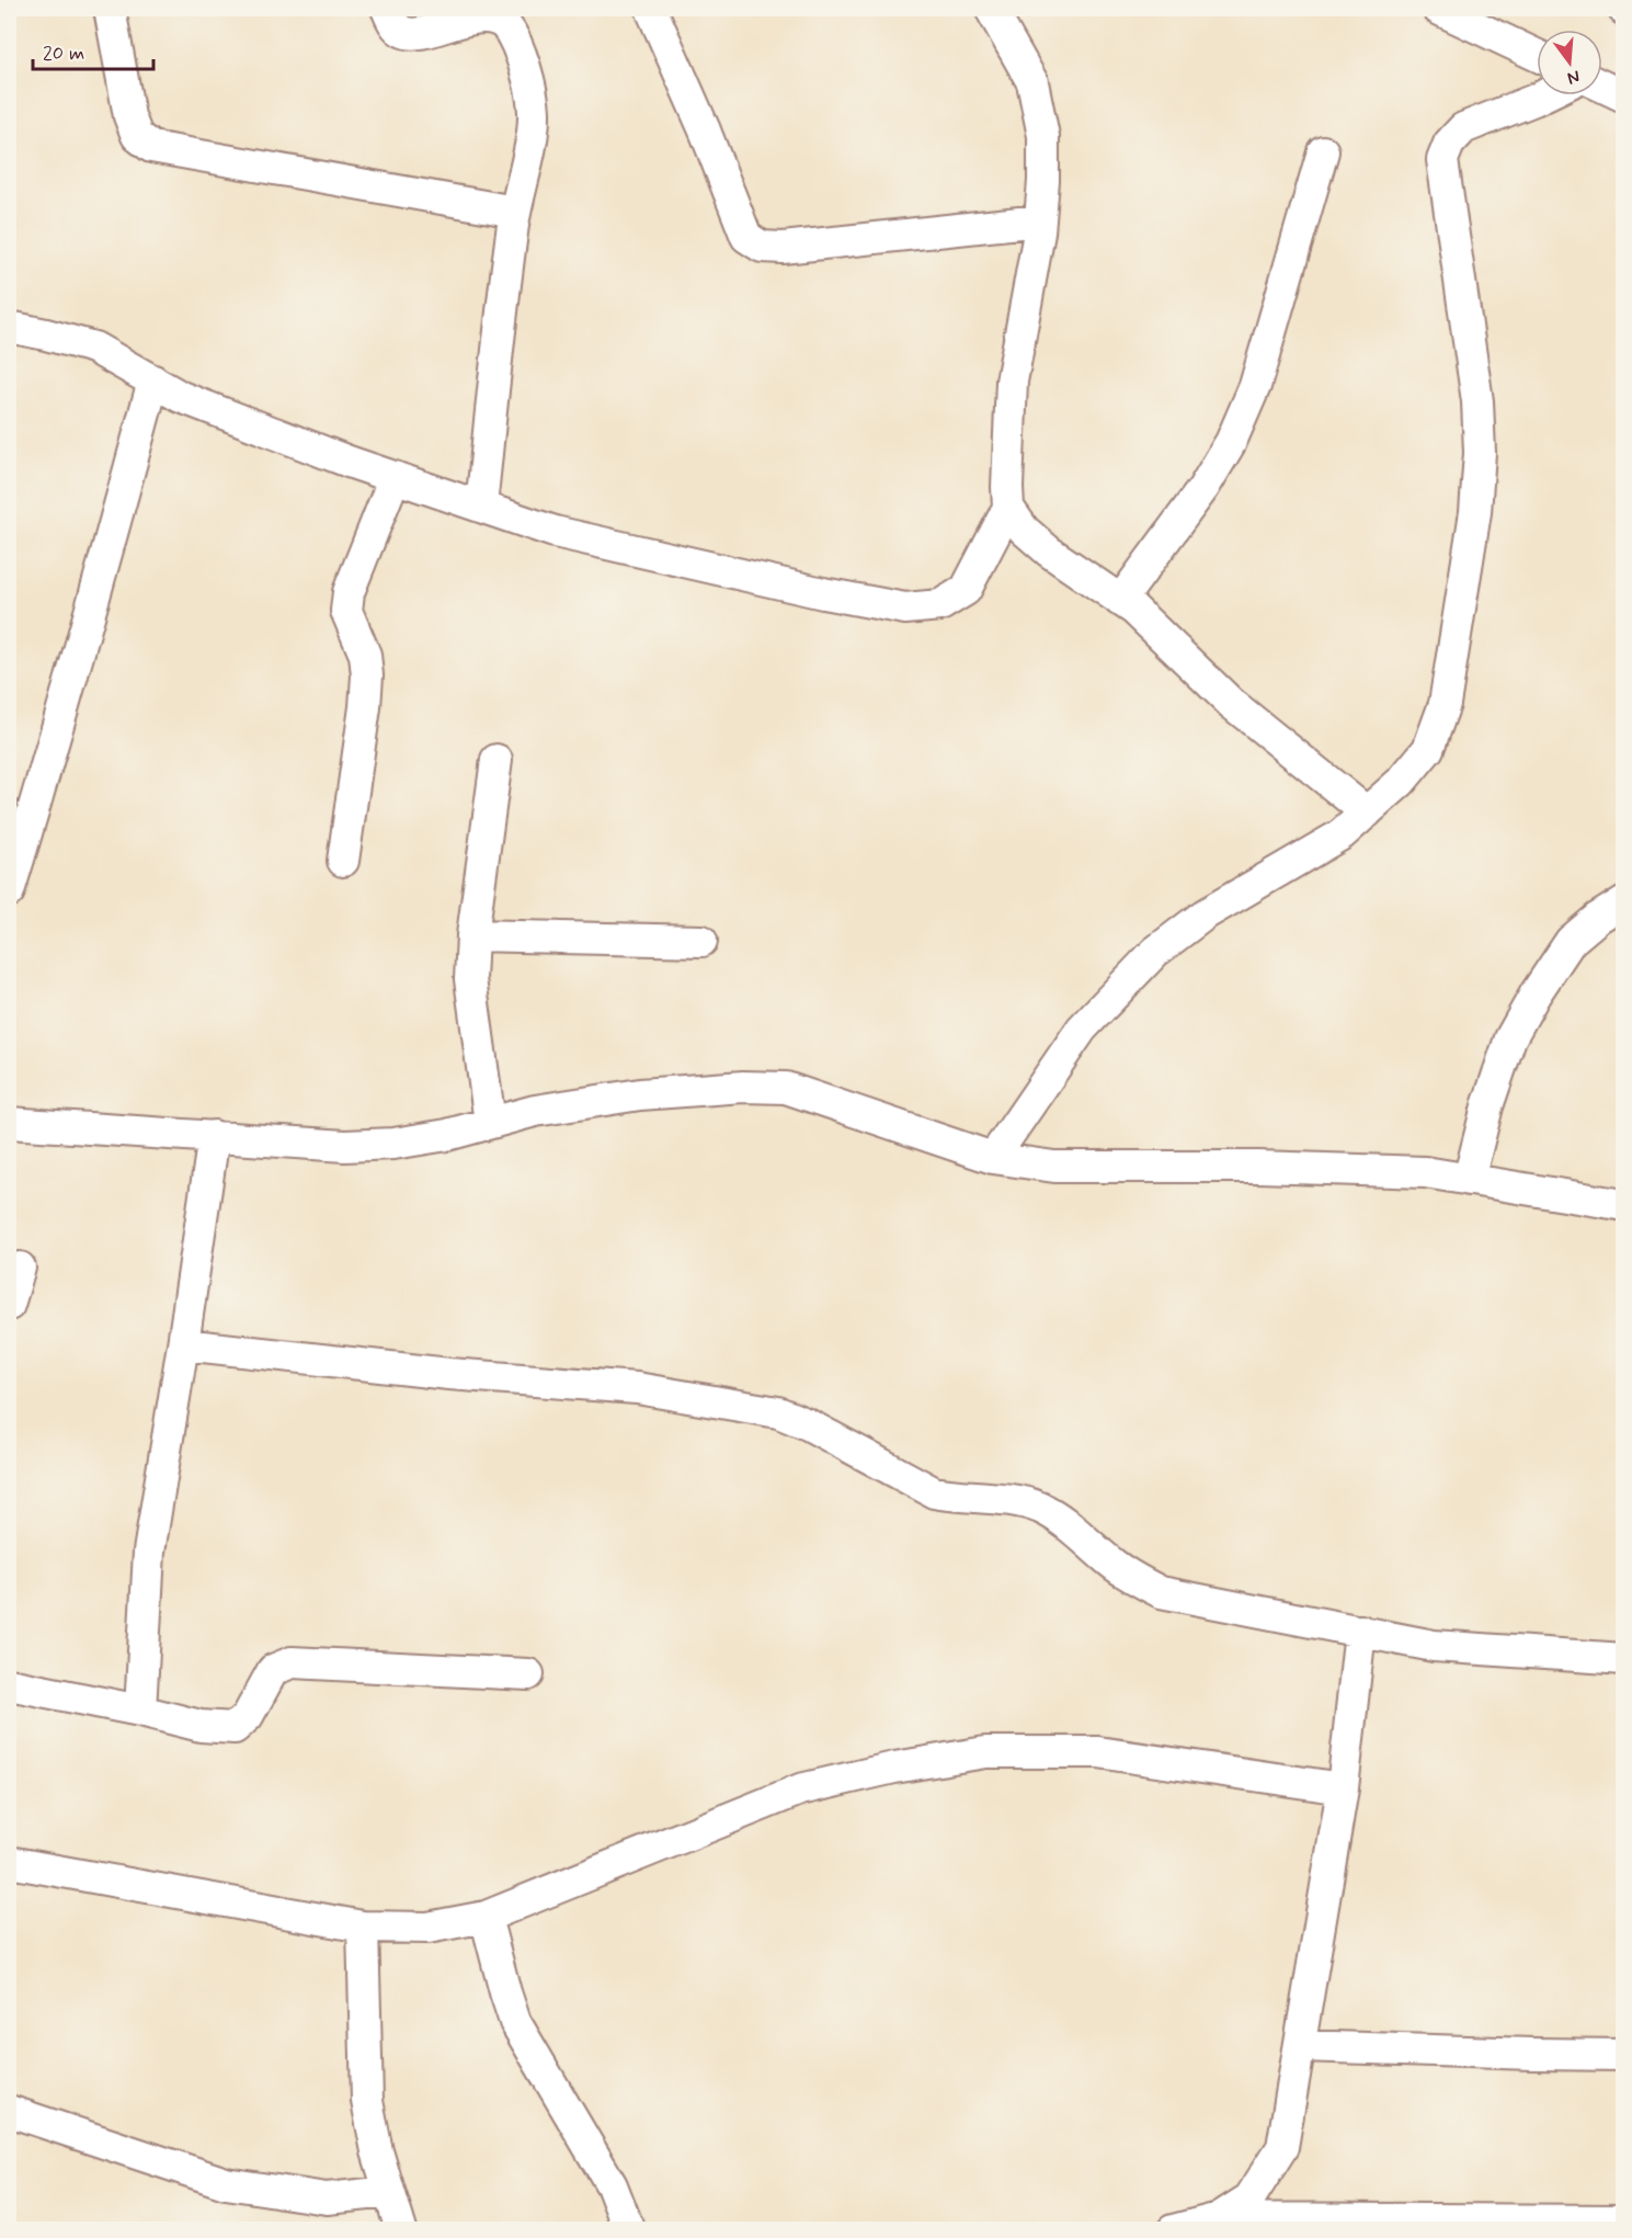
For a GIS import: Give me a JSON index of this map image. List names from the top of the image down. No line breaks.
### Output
{"scale_bar":"20 m","north":"bottom"}
